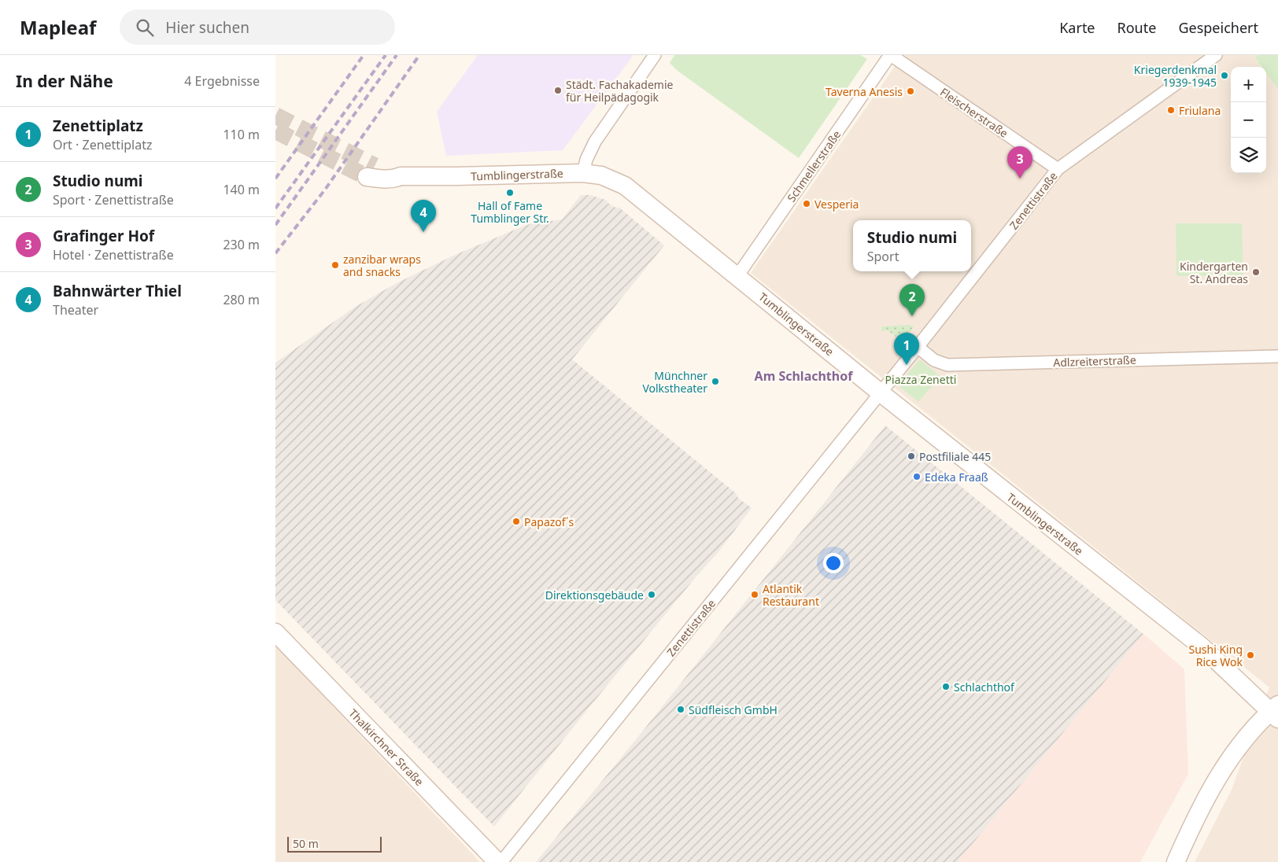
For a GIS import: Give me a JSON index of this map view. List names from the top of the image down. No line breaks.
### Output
{"streets":{"street":["Fleischerstraße","Schmellerstraße","Tumblingerstraße","Zenettistraße","Adlzreiterstraße","Thalkirchner Straße"]},"crossings":[["Fleischerstraße","Schmellerstraße"],["Fleischerstraße","Zenettistraße"],["Schmellerstraße","Tumblingerstraße"],["Tumblingerstraße","Zenettistraße"],["Zenettistraße","Adlzreiterstraße"]],"districts":["Am Schlachthof"],"parks":["Piazza Zenetti"],"places":["Kriegerdenkmal 1939-1945","Städt. Fachakademie für Heilpädagogik","Taverna Anesis","Friulana","Hall of Fame Tumblinger Str.","Vesperia","zanzibar wraps and snacks","Kindergarten St. Andreas","Münchner Volkstheater","Postfiliale 445","Edeka Fraaß","Papazof´s","Direktionsgebäude","Atlantik Restaurant","Sushi King Rice Wok","Schlachthof","Südfleisch GmbH"],"scale_bar":"50 m","page":{"header":"Mapleaf","search":"Hier suchen","nav":["Karte","Route","Gespeichert"],"heading":["In der Nähe","4 Ergebnisse"],"map_buttons":["+","−"],"list":[{"mark":"1","name":"Zenettiplatz","note":"Ort · Zenettiplatz","value":"110 m"},{"mark":"2","name":"Studio numi","note":"Sport · Zenettistraße","value":"140 m"},{"mark":"3","name":"Grafinger Hof","note":"Hotel · Zenettistraße","value":"230 m"},{"mark":"4","name":"Bahnwärter Thiel","note":"Theater","value":"280 m"}],"pins":["3","4","2","1"],"popup":["Studio numi","Sport"],"scale":"50 m"}}
